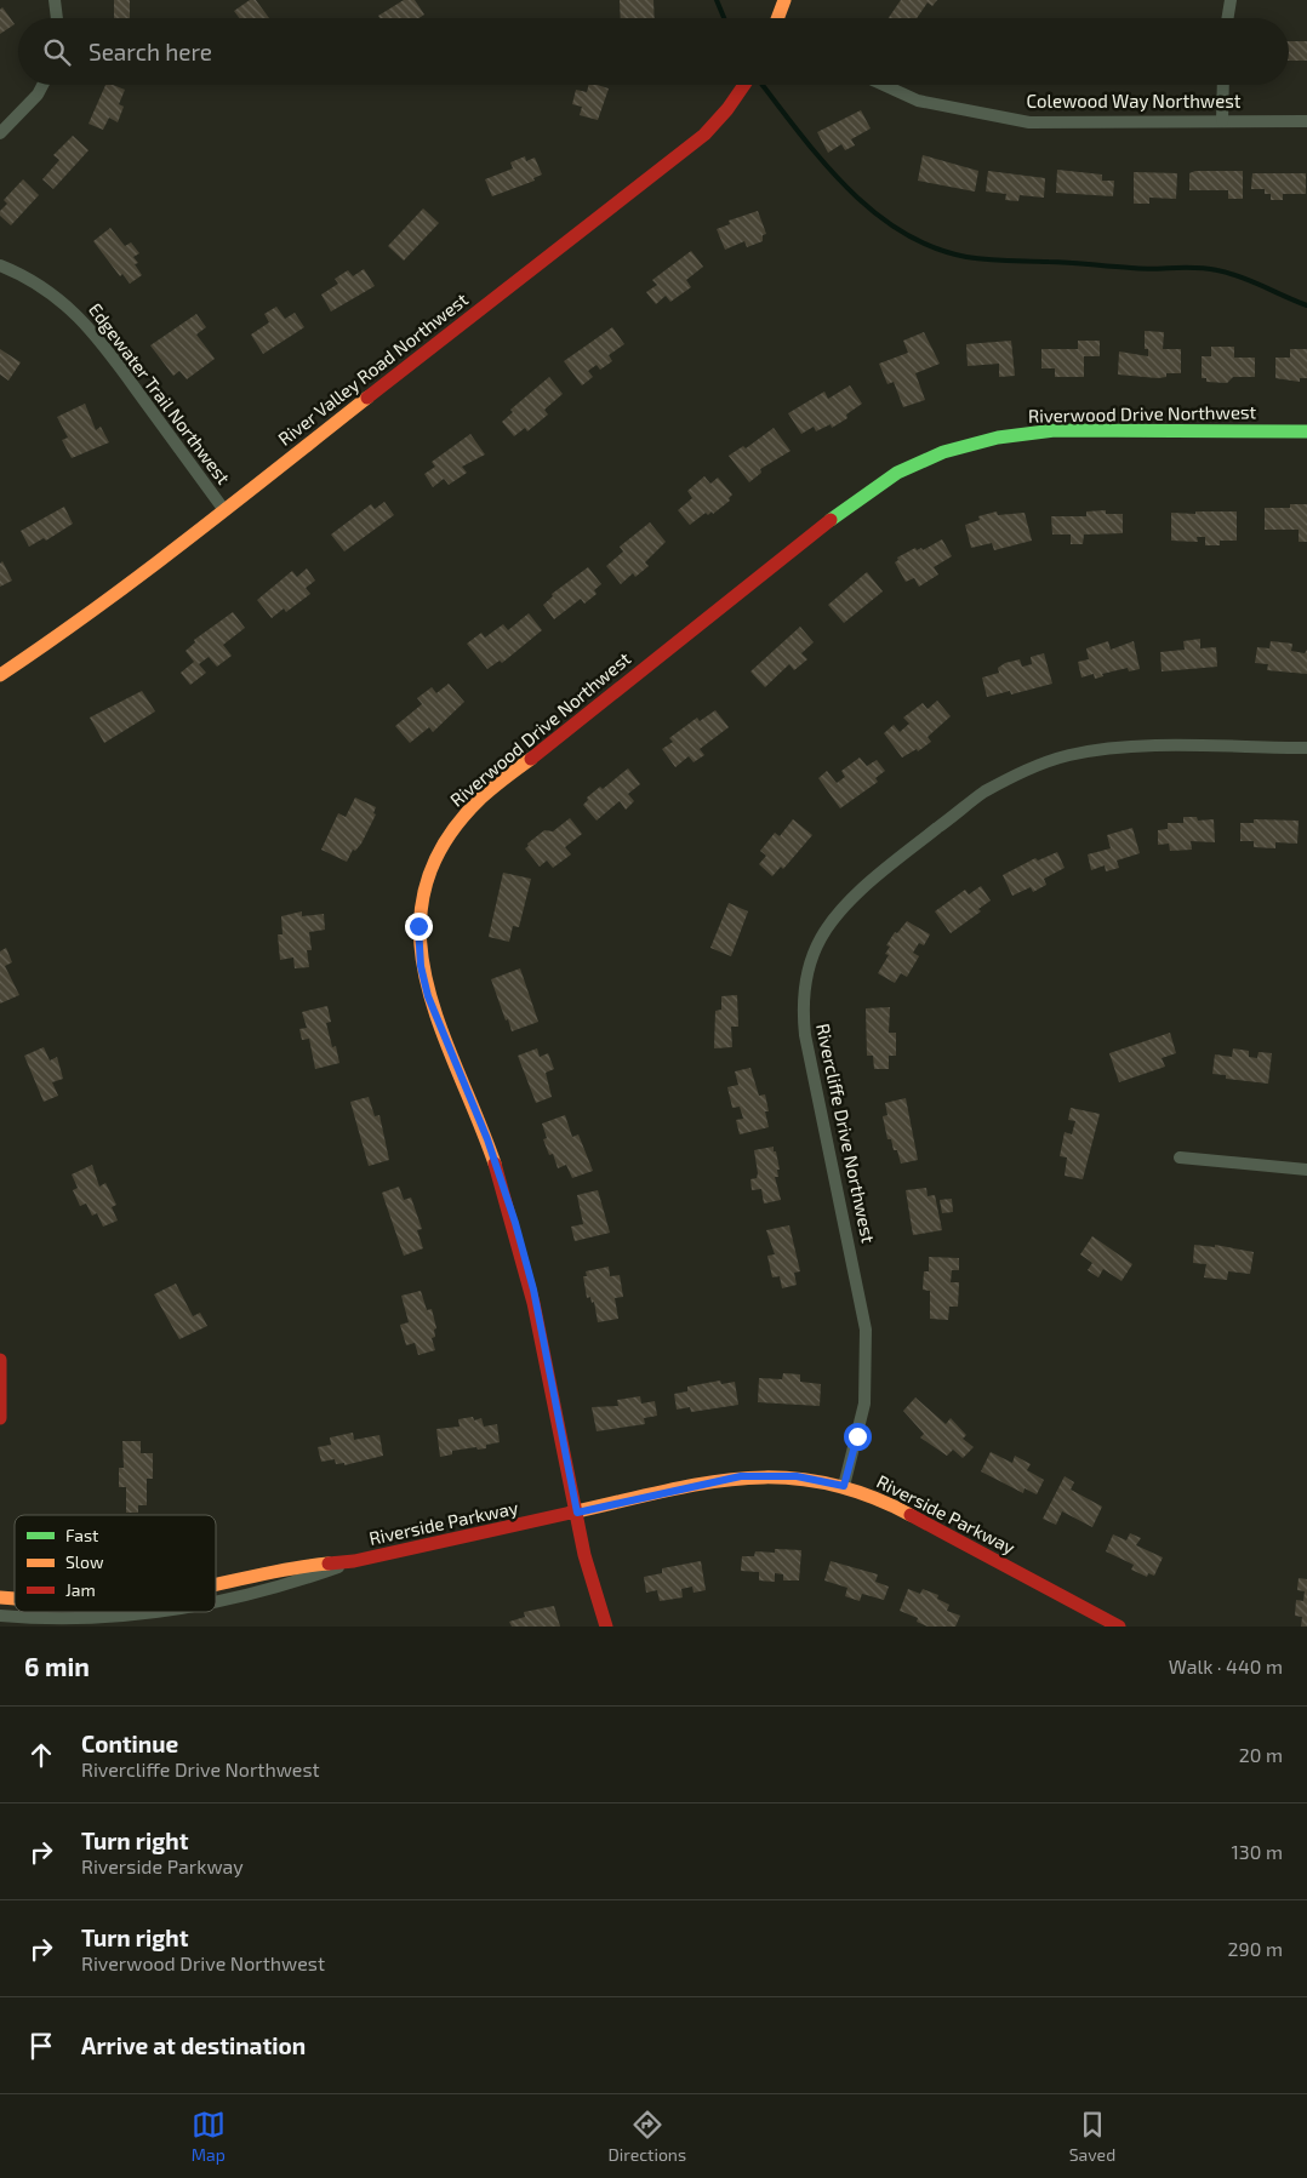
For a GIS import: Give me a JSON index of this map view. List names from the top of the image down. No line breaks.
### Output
{"streets":{"street":["Colewood Way Northwest","River Valley Road Northwest","Edgewater Trail Northwest","Riverwood Drive Northwest","Rivercliffe Drive Northwest","Riverside Parkway"]},"crossings":[["River Valley Road Northwest","Edgewater Trail Northwest"],["Riverwood Drive Northwest","Riverside Parkway"],["Rivercliffe Drive Northwest","Riverside Parkway"]],"legend":["Fast","Slow","Jam"],"page":{"search":"Search here","heading":["6 min","Walk · 440 m"],"list":[["Continue","Rivercliffe Drive Northwest","20 m"],["Turn right","Riverside Parkway","130 m"],["Turn right","Riverwood Drive Northwest","290 m"],"Arrive at destination"],"nav":["Map","Directions","Saved"]}}
